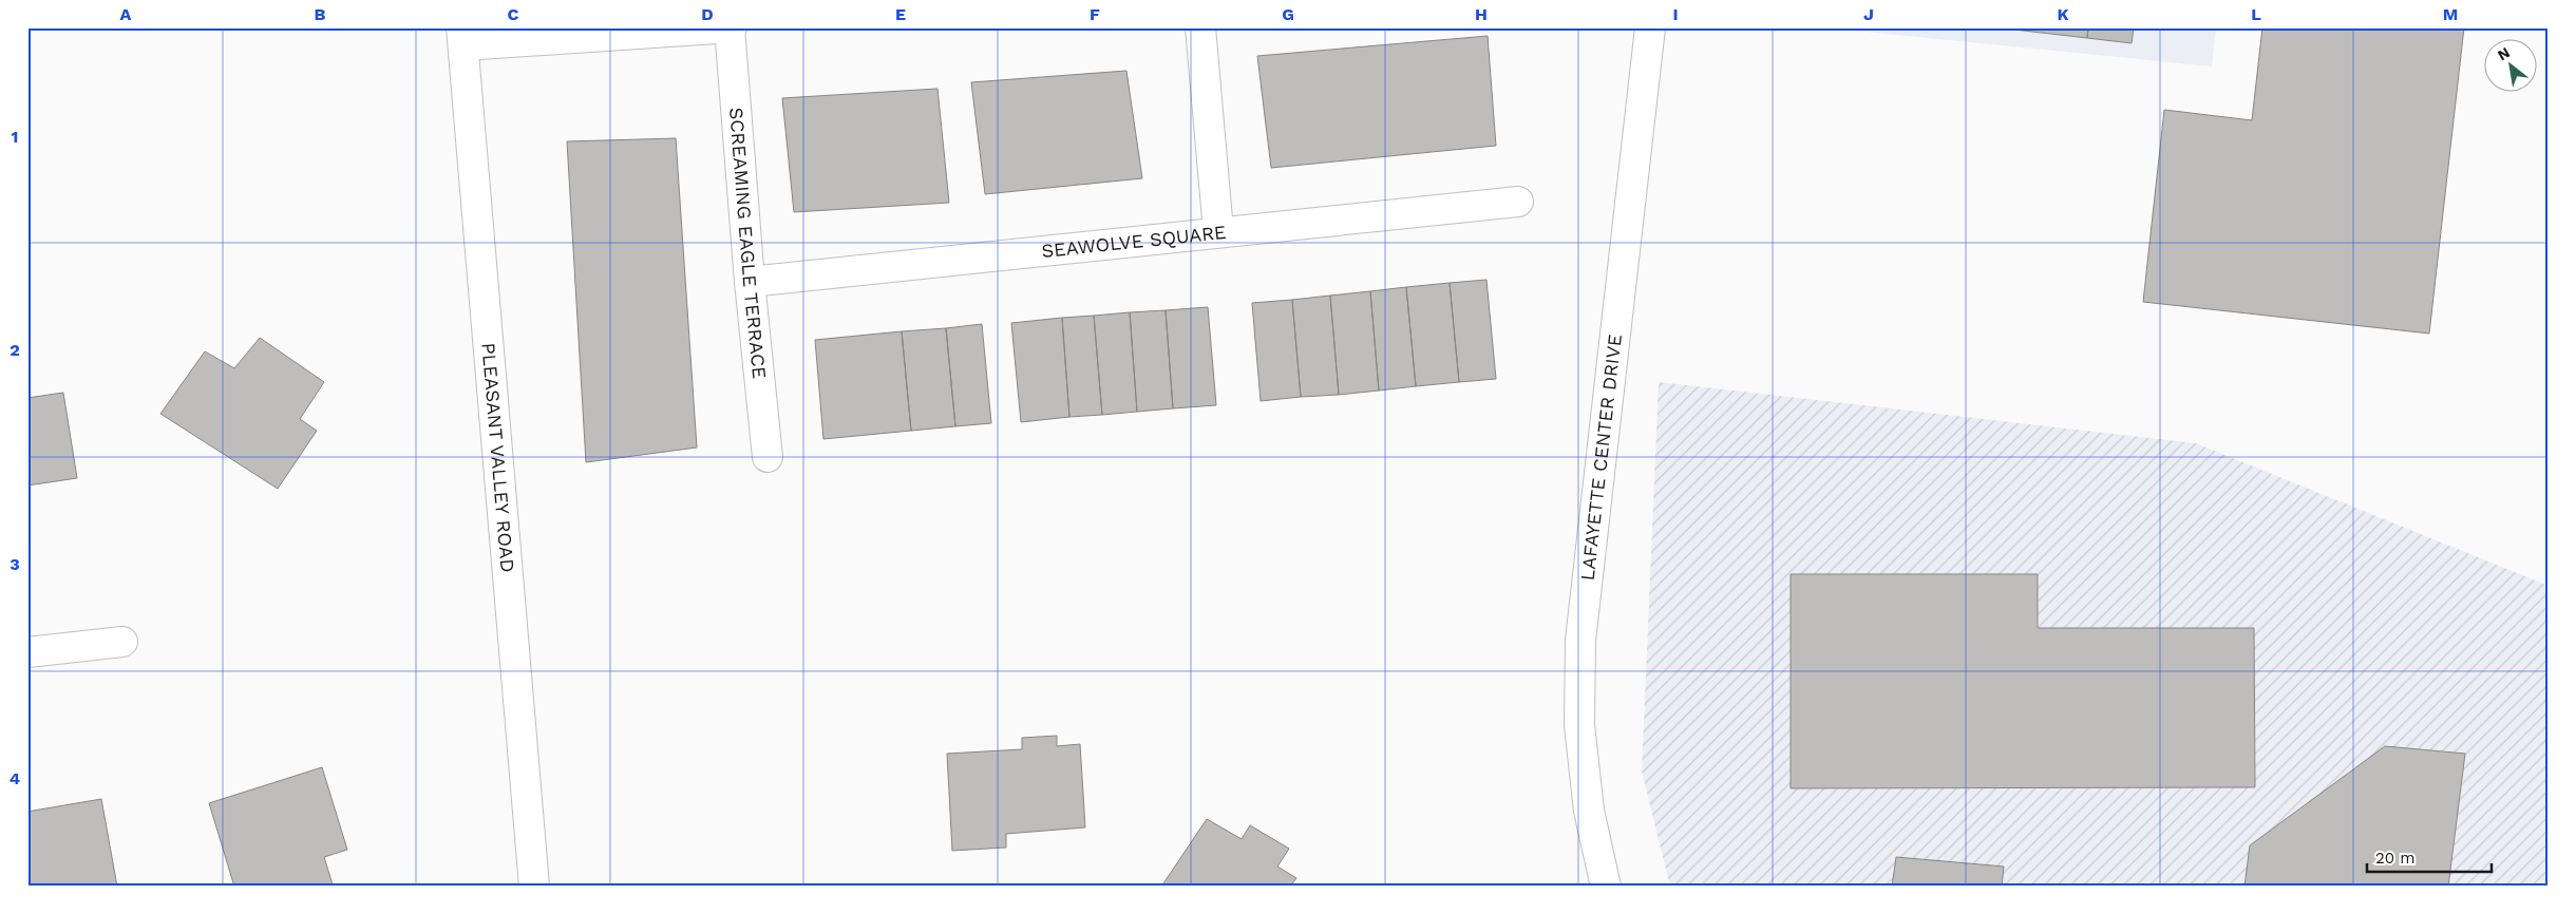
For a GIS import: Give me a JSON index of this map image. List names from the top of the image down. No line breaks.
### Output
{"streets":{"street":["SEAWOLVE SQUARE","SCREAMING EAGLE TERRACE","PLEASANT VALLEY ROAD","LAFAYETTE CENTER DRIVE"]},"crossings":[["SEAWOLVE SQUARE","SCREAMING EAGLE TERRACE"]],"scale_bar":"20 m","north":"top left","grid":{"columns":["A","B","C","D","E","F","G","H","I","J","K","L","M"],"rows":["1","2","3","4"]}}
